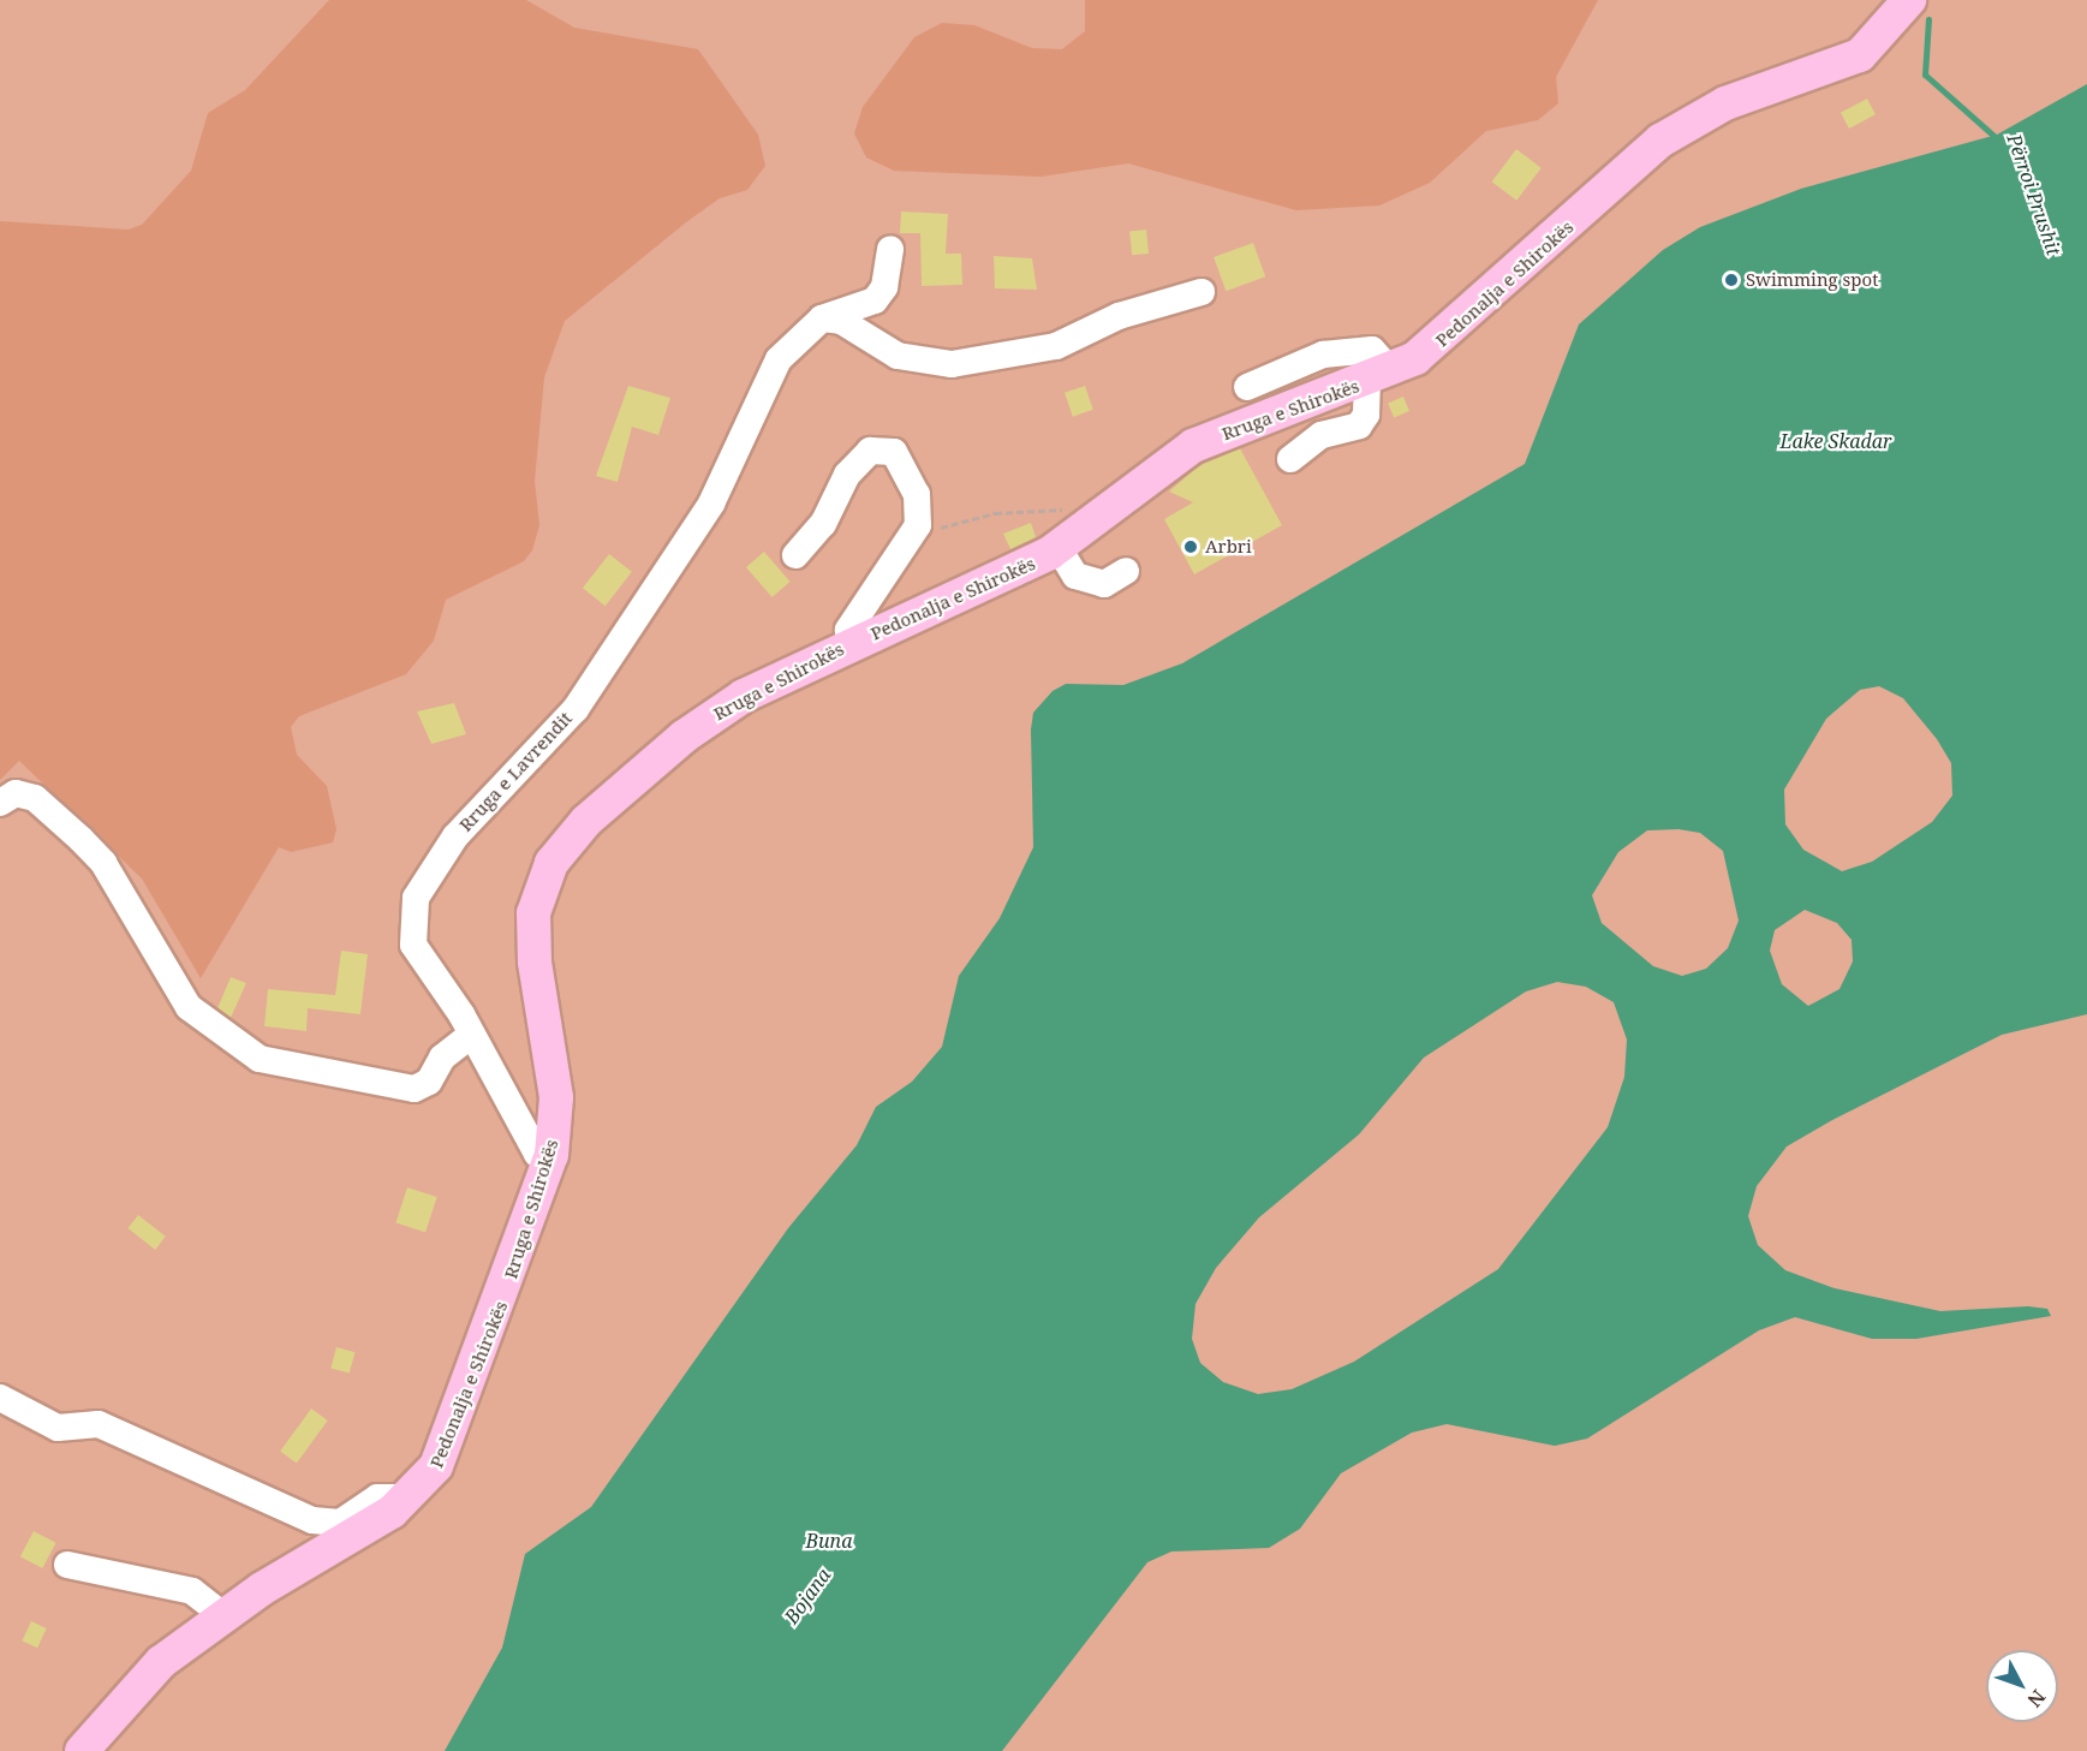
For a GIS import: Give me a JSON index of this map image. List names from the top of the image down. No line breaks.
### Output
{"streets":{"main road":["Rruga e Shirokës"],"street":["Rruga e Lavrendit"]},"crossings":[["Rruga e Shirokës","Rruga e Lavrendit"]],"water":["Përroi Prushit","Lake Skadar","Buna","Bojana"],"places":["Swimming spot","Arbri"],"north":"bottom right"}
